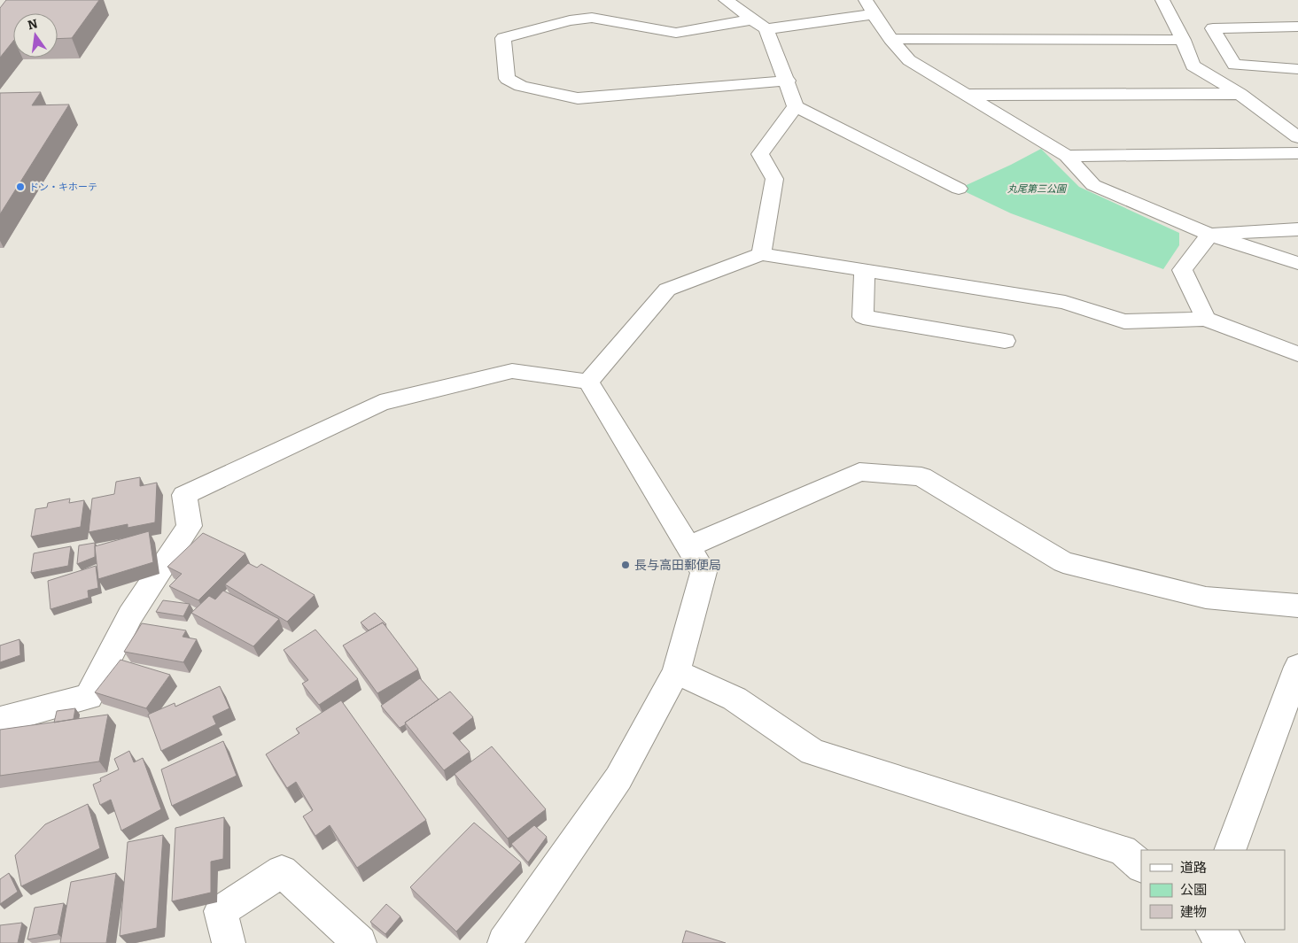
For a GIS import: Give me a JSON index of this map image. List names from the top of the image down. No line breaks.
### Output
{"parks":["丸尾第三公園"],"places":["ドン・キホーテ","長与高田郵便局"],"legend":["道路","公園","建物"],"north":"top"}
